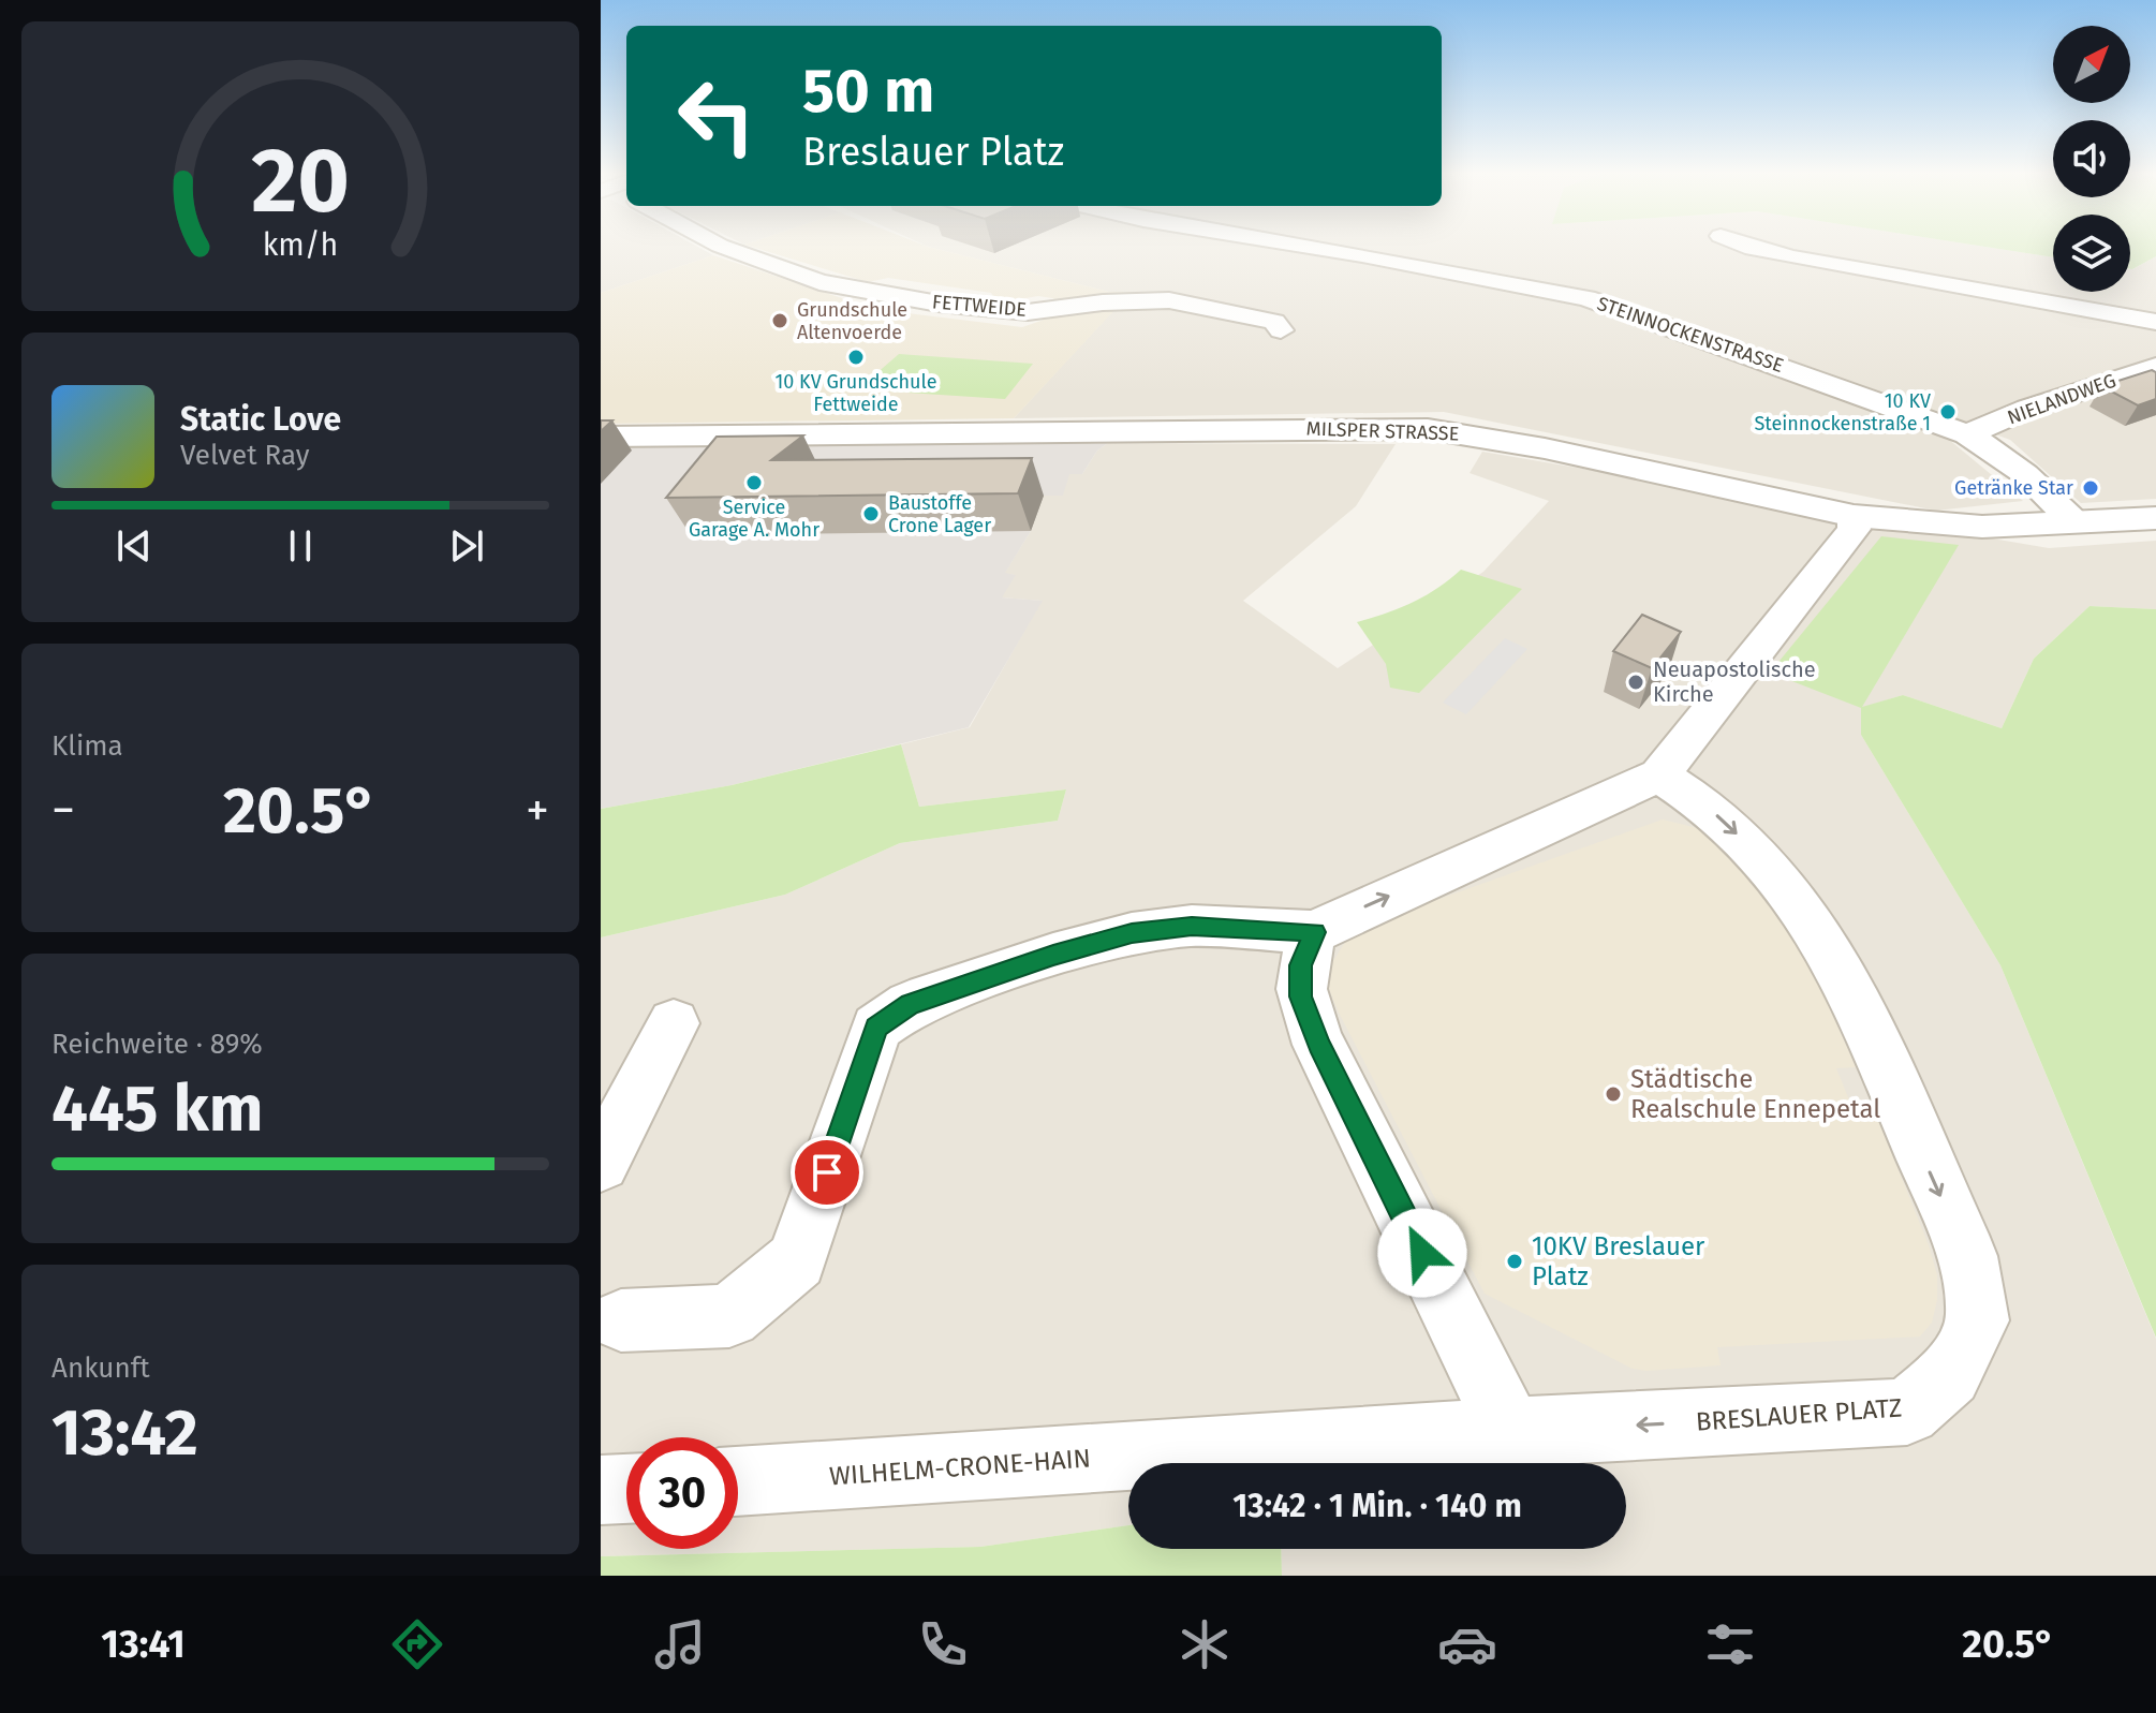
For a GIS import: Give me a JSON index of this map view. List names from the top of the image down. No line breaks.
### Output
{"streets":{"street":["FETTWEIDE","STEINNOCKENSTRASSE","NIELANDWEG","MILSPER STRASSE","BRESLAUER PLATZ","WILHELM-CRONE-HAIN"]},"crossings":[["STEINNOCKENSTRASSE","NIELANDWEG"],["STEINNOCKENSTRASSE","MILSPER STRASSE"],["BRESLAUER PLATZ","WILHELM-CRONE-HAIN"]],"places":["Grundschule Altenvoerde","10 KV Grundschule Fettweide","10 KV Steinnockenstraße 1","Service Garage A. Mohr","Getränke Star","Baustoffe Crone Lager","Neuapostolische Kirche","Städtische Realschule Ennepetal","10KV Breslauer Platz"],"north":"top right","page":{"turn":["50 m","Breslauer Platz"],"song":["Static Love","Velvet Ray"],"tile":["Klima",["Reichweite · 89%","445 km"],["Ankunft","13:42"]],"heat":["−","20.5°","+"],"limit":"30","trip":"13:42 · 1 Min. · 140 m","tabs":["13:41","20.5°"],"gauge":["20","km/h"]}}
